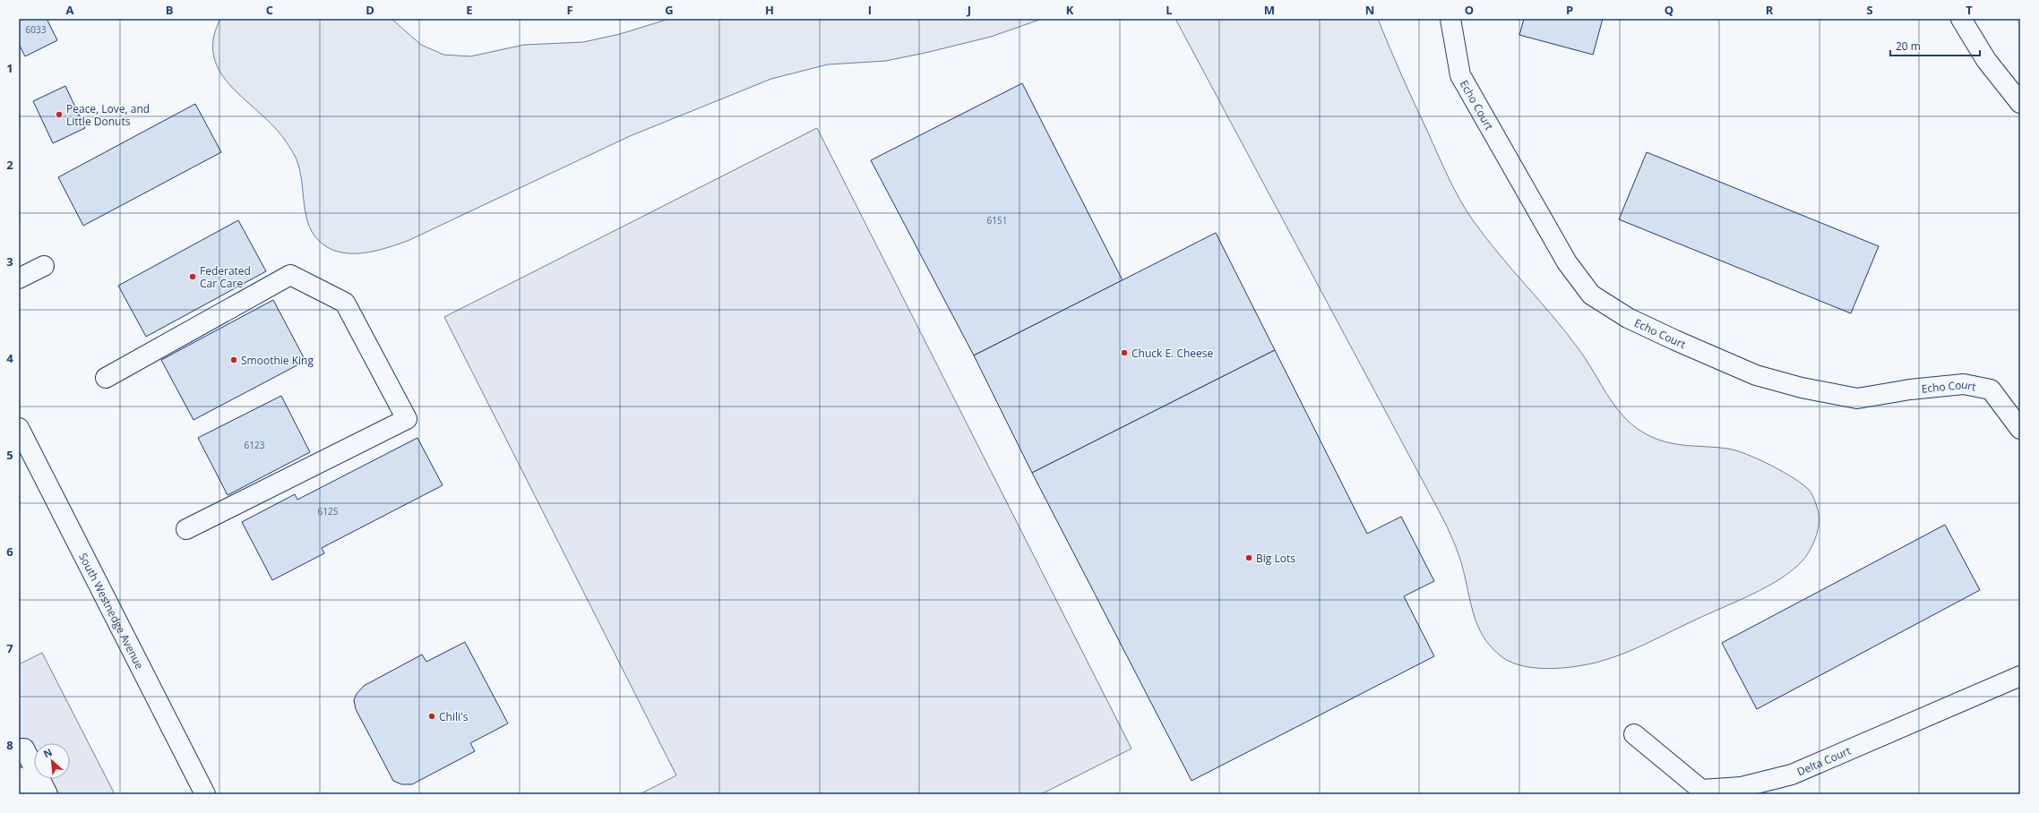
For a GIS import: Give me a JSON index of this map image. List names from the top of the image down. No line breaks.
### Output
{"streets":{"street":["Echo Court","South Westnedge Avenue","Delta Court"]},"places":["Peace, Love, and Little Donuts","Federated Car Care","Chuck E. Cheese","Smoothie King","Big Lots","Chili's"],"house_numbers":["6033","6151","6123","6125"],"scale_bar":"20 m","north":"top left","grid":{"columns":["A","B","C","D","E","F","G","H","I","J","K","L","M","N","O","P","Q","R","S","T"],"rows":["1","2","3","4","5","6","7","8"]}}
